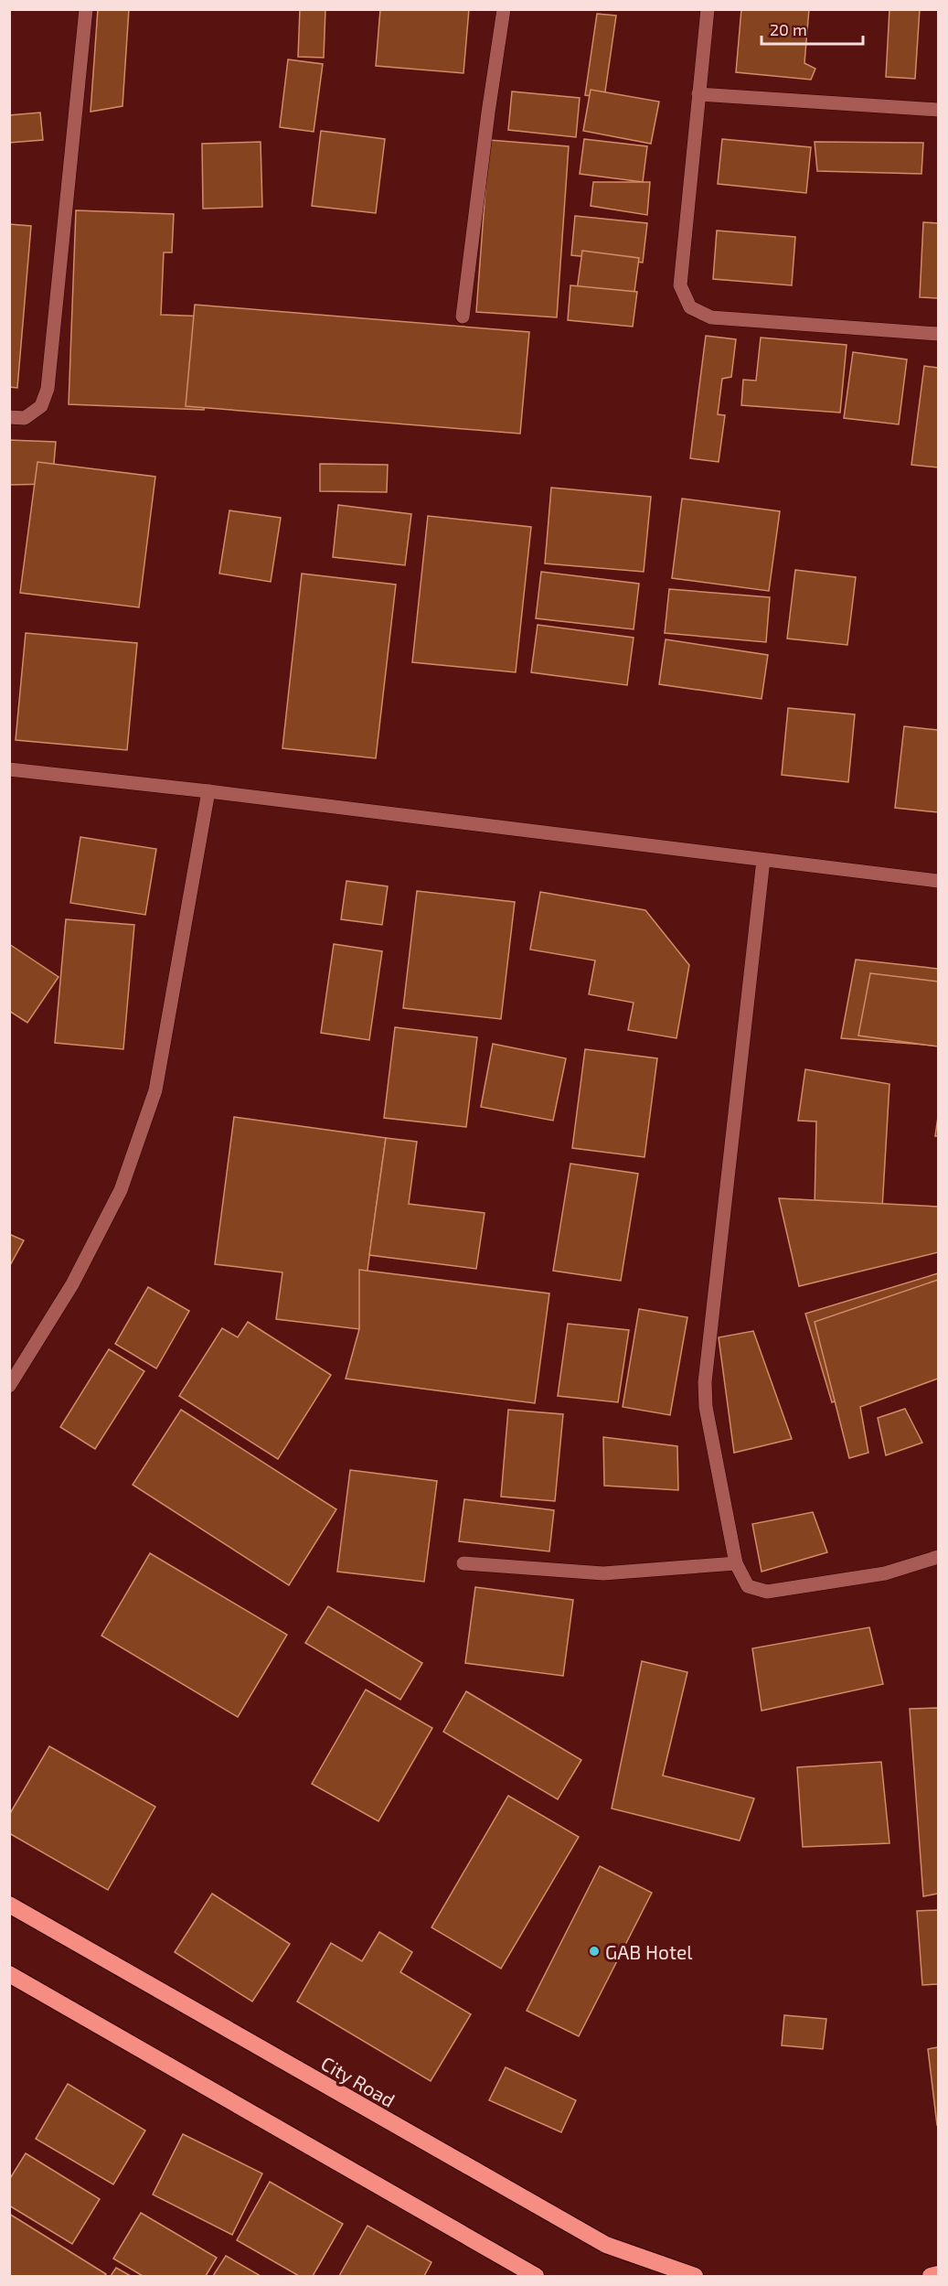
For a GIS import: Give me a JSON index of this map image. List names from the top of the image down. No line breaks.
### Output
{"streets":{"highway":["City Road"]},"places":["GAB Hotel"],"scale_bar":"20 m"}
